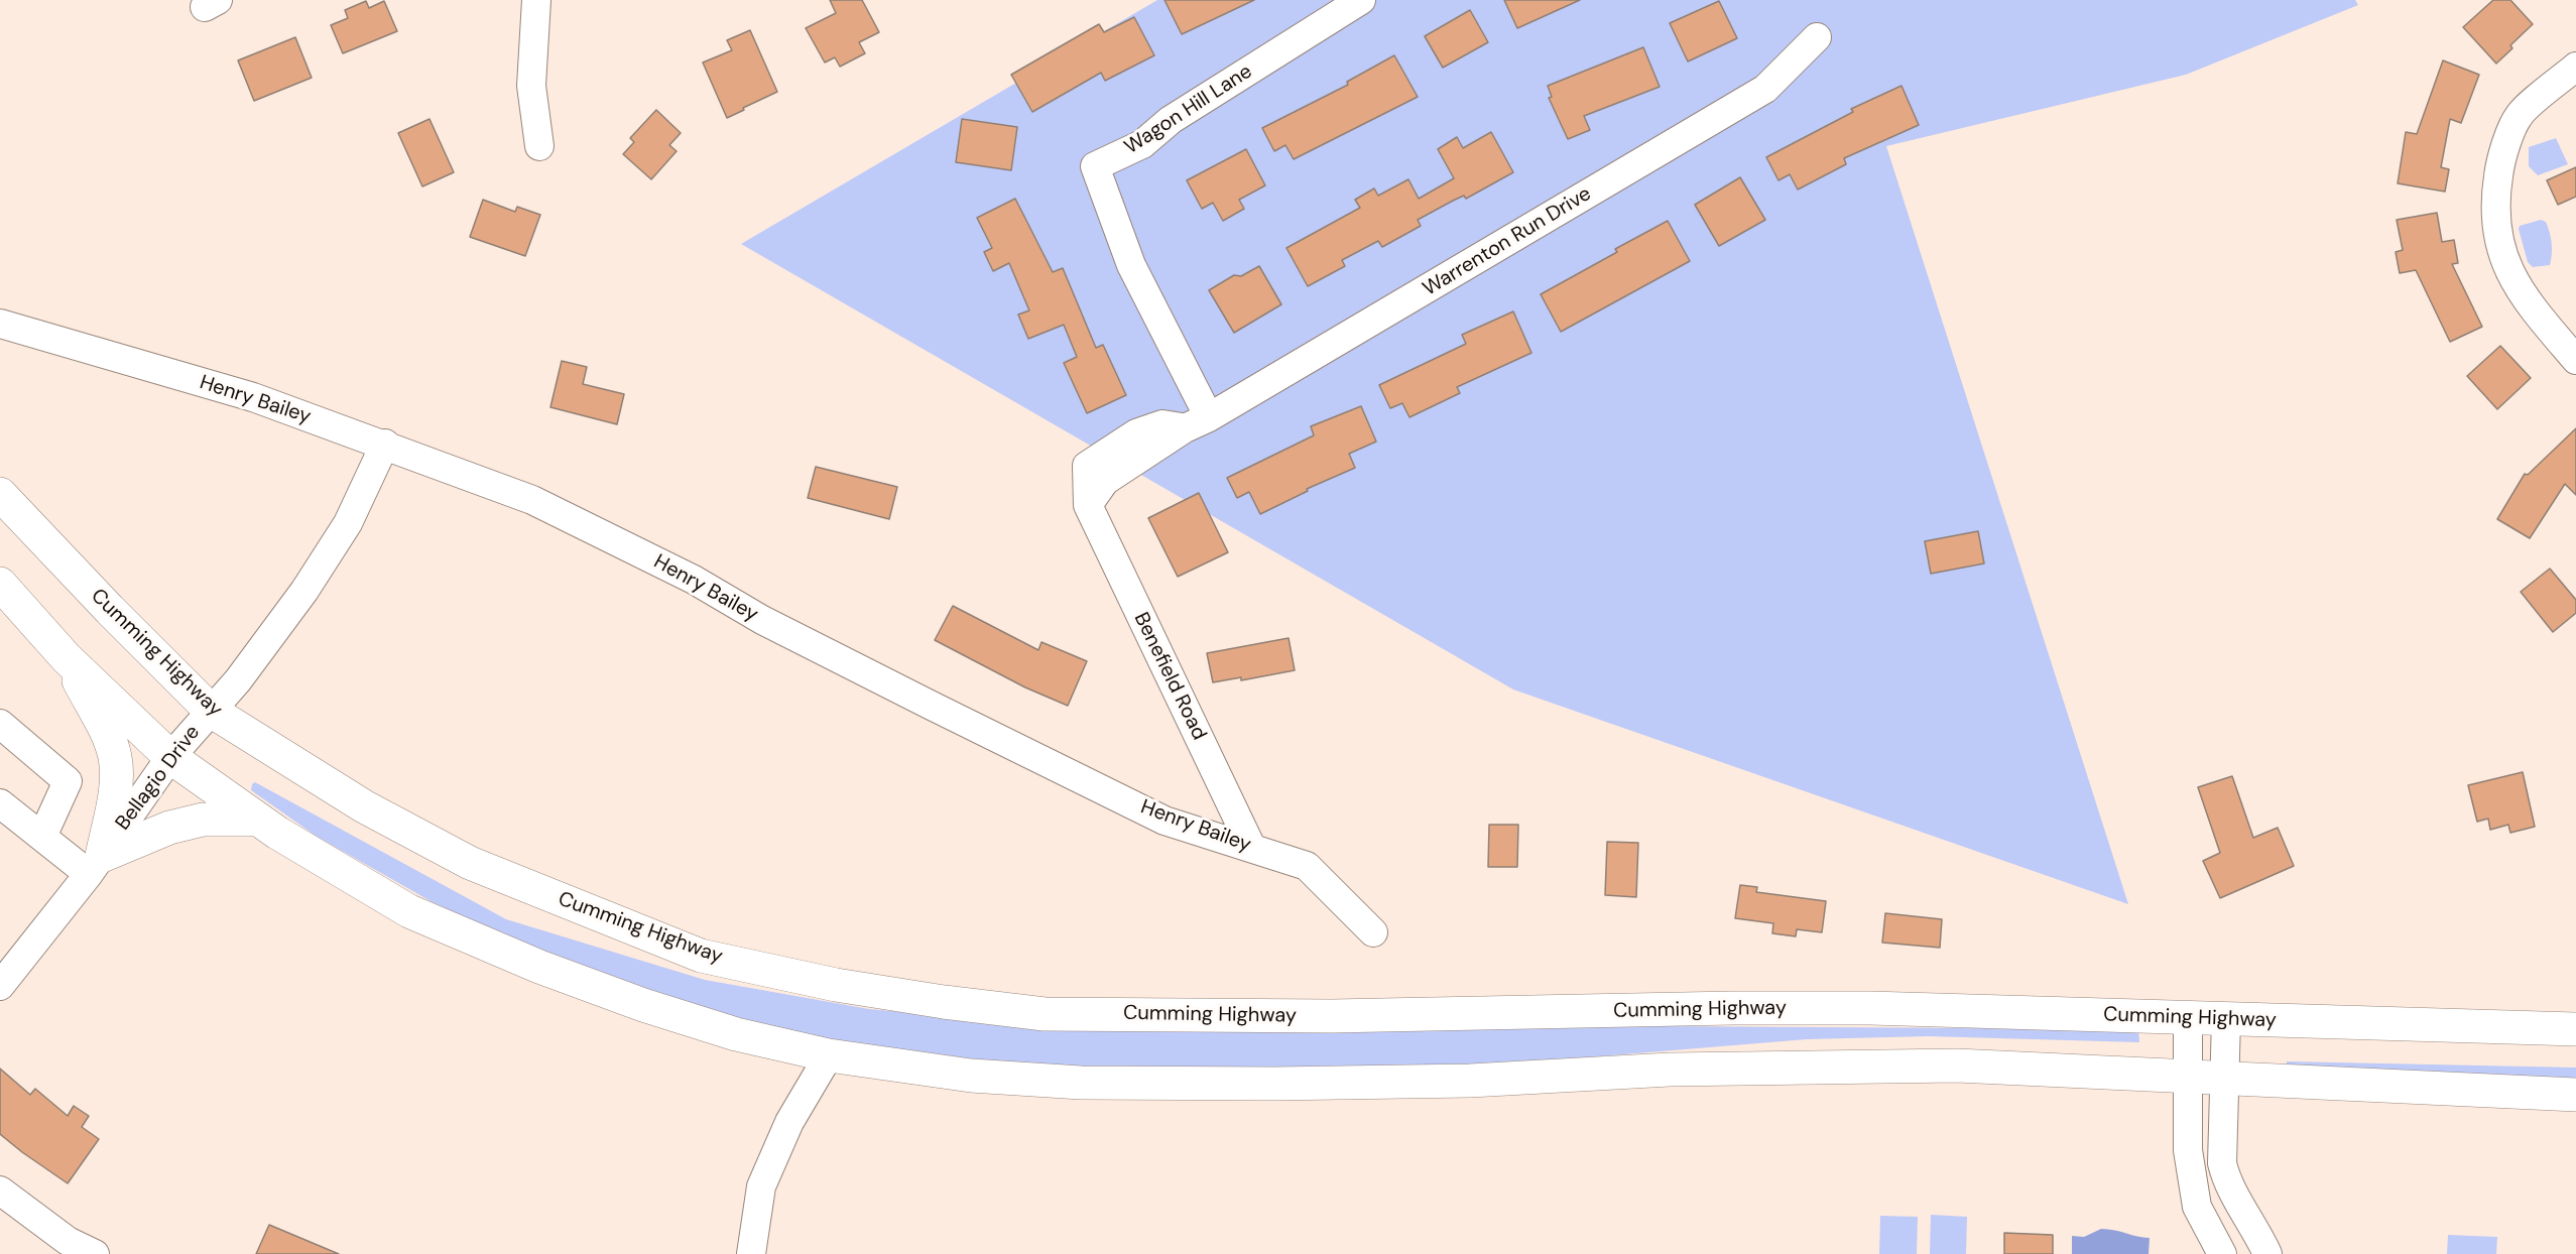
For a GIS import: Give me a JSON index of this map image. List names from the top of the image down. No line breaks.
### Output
{"streets":{"highway":["Cumming Highway"],"street":["Wagon Hill Lane","Warrenton Run Drive","Henry Bailey","Benefield Road","Bellagio Drive"]},"crossings":[["Wagon Hill Lane","Warrenton Run Drive"],["Warrenton Run Drive","Benefield Road"],["Henry Bailey","Benefield Road"],["Henry Bailey","Bellagio Drive"],["Cumming Highway","Bellagio Drive"]]}
